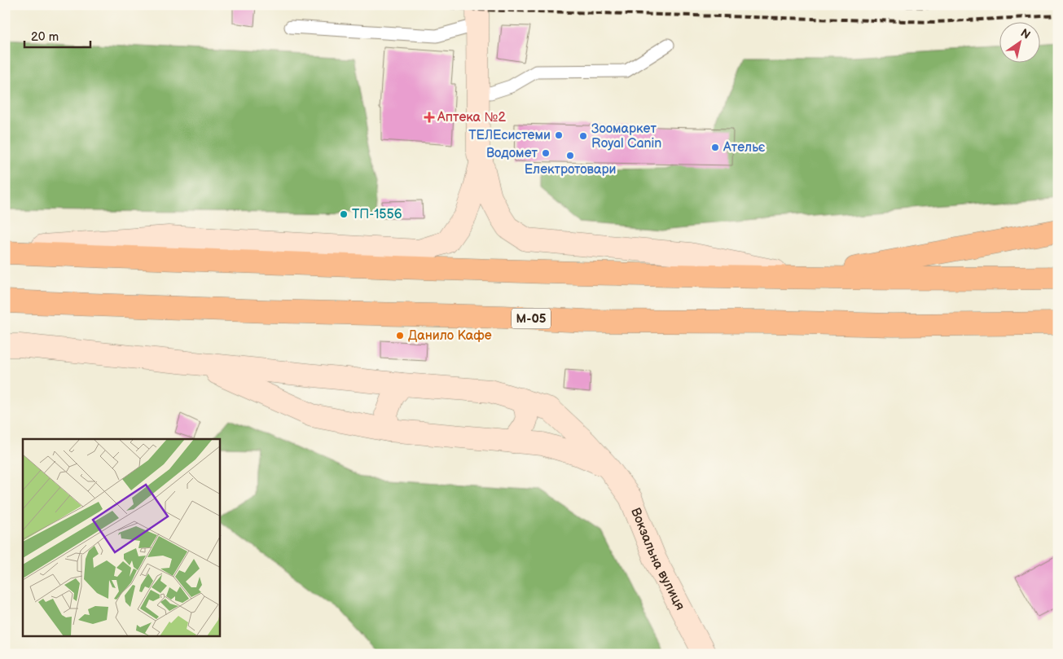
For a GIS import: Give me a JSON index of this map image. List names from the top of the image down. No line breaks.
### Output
{"streets":{"highway":["М-05"],"street":["Вокзальна вулиця"]},"places":{"health":["Аптека №2"],"other":["ТЕЛЕсистеми","Зоомаркет Royal Canin","Ательє","Водомет","Електротовари","ТП-1556","Данило Кафе"]},"scale_bar":"20 m","north":"top right"}
